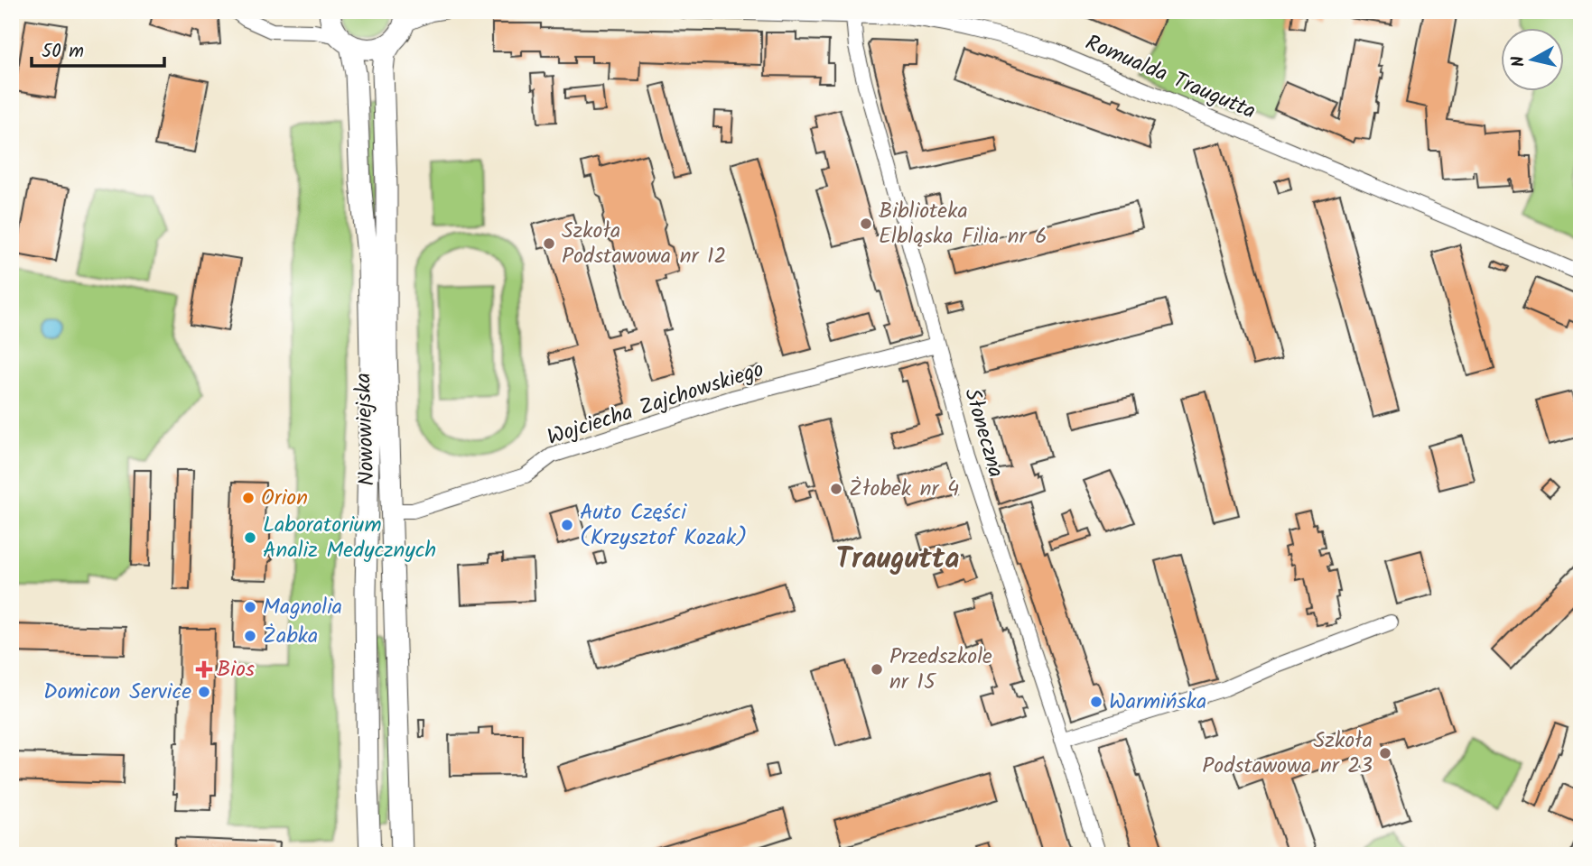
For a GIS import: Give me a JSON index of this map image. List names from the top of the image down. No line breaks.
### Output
{"streets":{"street":["Romualda Traugutta","Wojciecha Zajchowskiego","Nowowiejska","Słoneczna"]},"crossings":[["Romualda Traugutta","Słoneczna"],["Wojciecha Zajchowskiego","Nowowiejska"],["Wojciecha Zajchowskiego","Słoneczna"]],"districts":["Traugutta"],"places":{"other":["Biblioteka Elbląska Filia nr 6","Szkoła Podstawowa nr 12","Żłobek nr 4","Orion","Auto Części (Krzysztof Kozak)","Laboratorium Analiz Medycznych","Magnolia","Żabka","Przedszkole nr 15","Domicon Service","Warmińska","Szkoła Podstawowa nr 23"],"health":["Bios"]},"scale_bar":"50 m","north":"left"}
